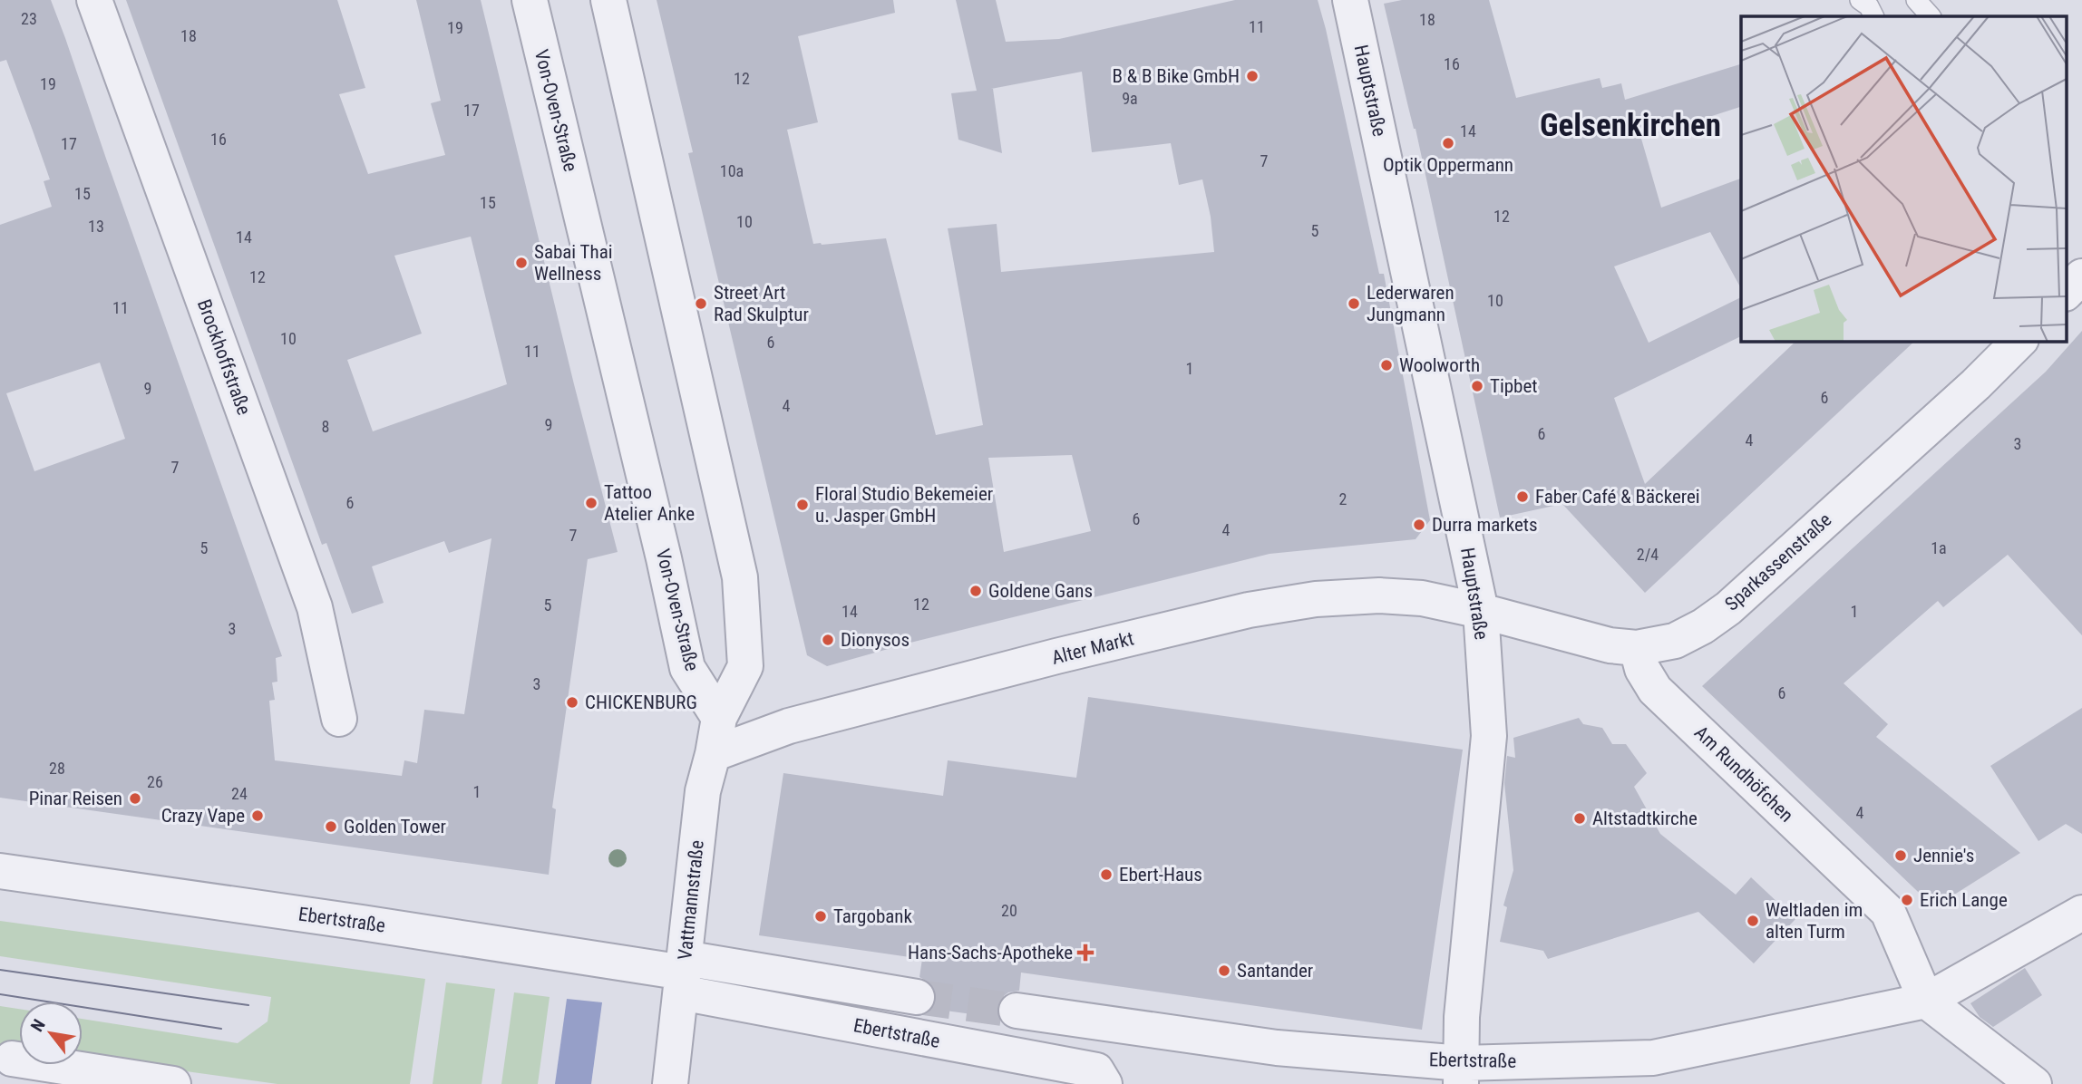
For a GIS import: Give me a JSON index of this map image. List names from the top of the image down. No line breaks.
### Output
{"streets":{"street":["Hauptstraße","Von-Oven-Straße","Brockhoffstraße","Sparkassenstraße","Alter Markt","Am Rundhöfchen","Vattmannstraße","Ebertstraße"]},"crossings":[["Hauptstraße","Sparkassenstraße"],["Hauptstraße","Alter Markt"],["Hauptstraße","Ebertstraße"],["Von-Oven-Straße","Vattmannstraße"],["Sparkassenstraße","Alter Markt"],["Sparkassenstraße","Am Rundhöfchen"],["Alter Markt","Vattmannstraße"],["Am Rundhöfchen","Ebertstraße"],["Vattmannstraße","Ebertstraße"]],"districts":["Gelsenkirchen"],"places":{"other":["B & B Bike GmbH","Optik Oppermann","Sabai Thai Wellness","Street Art Rad Skulptur","Lederwaren Jungmann","Woolworth","Tipbet","Faber Café & Bäckerei","Tattoo Atelier Anke","Floral Studio Bekemeier u. Jasper GmbH","Durra markets","Goldene Gans","Dionysos","CHICKENBURG","Pinar Reisen","Crazy Vape","Altstadtkirche","Golden Tower","Jennie's","Ebert-Haus","Erich Lange","Targobank","Weltladen im alten Turm","Santander"],"health":["Hans-Sachs-Apotheke"]},"house_numbers":["23","18","11","19","18","16","12","19","9a","17","14","16","17","7","10a","15","15","12","10","13","5","14","12","10","11","10","6","11","1","9","6","4","9","8","6","4","3","7","2","6","6","4","7","5","1a","2/4","12","5","14","1","3","3","6","28","26","1","24","4","20"],"north":"top left"}
